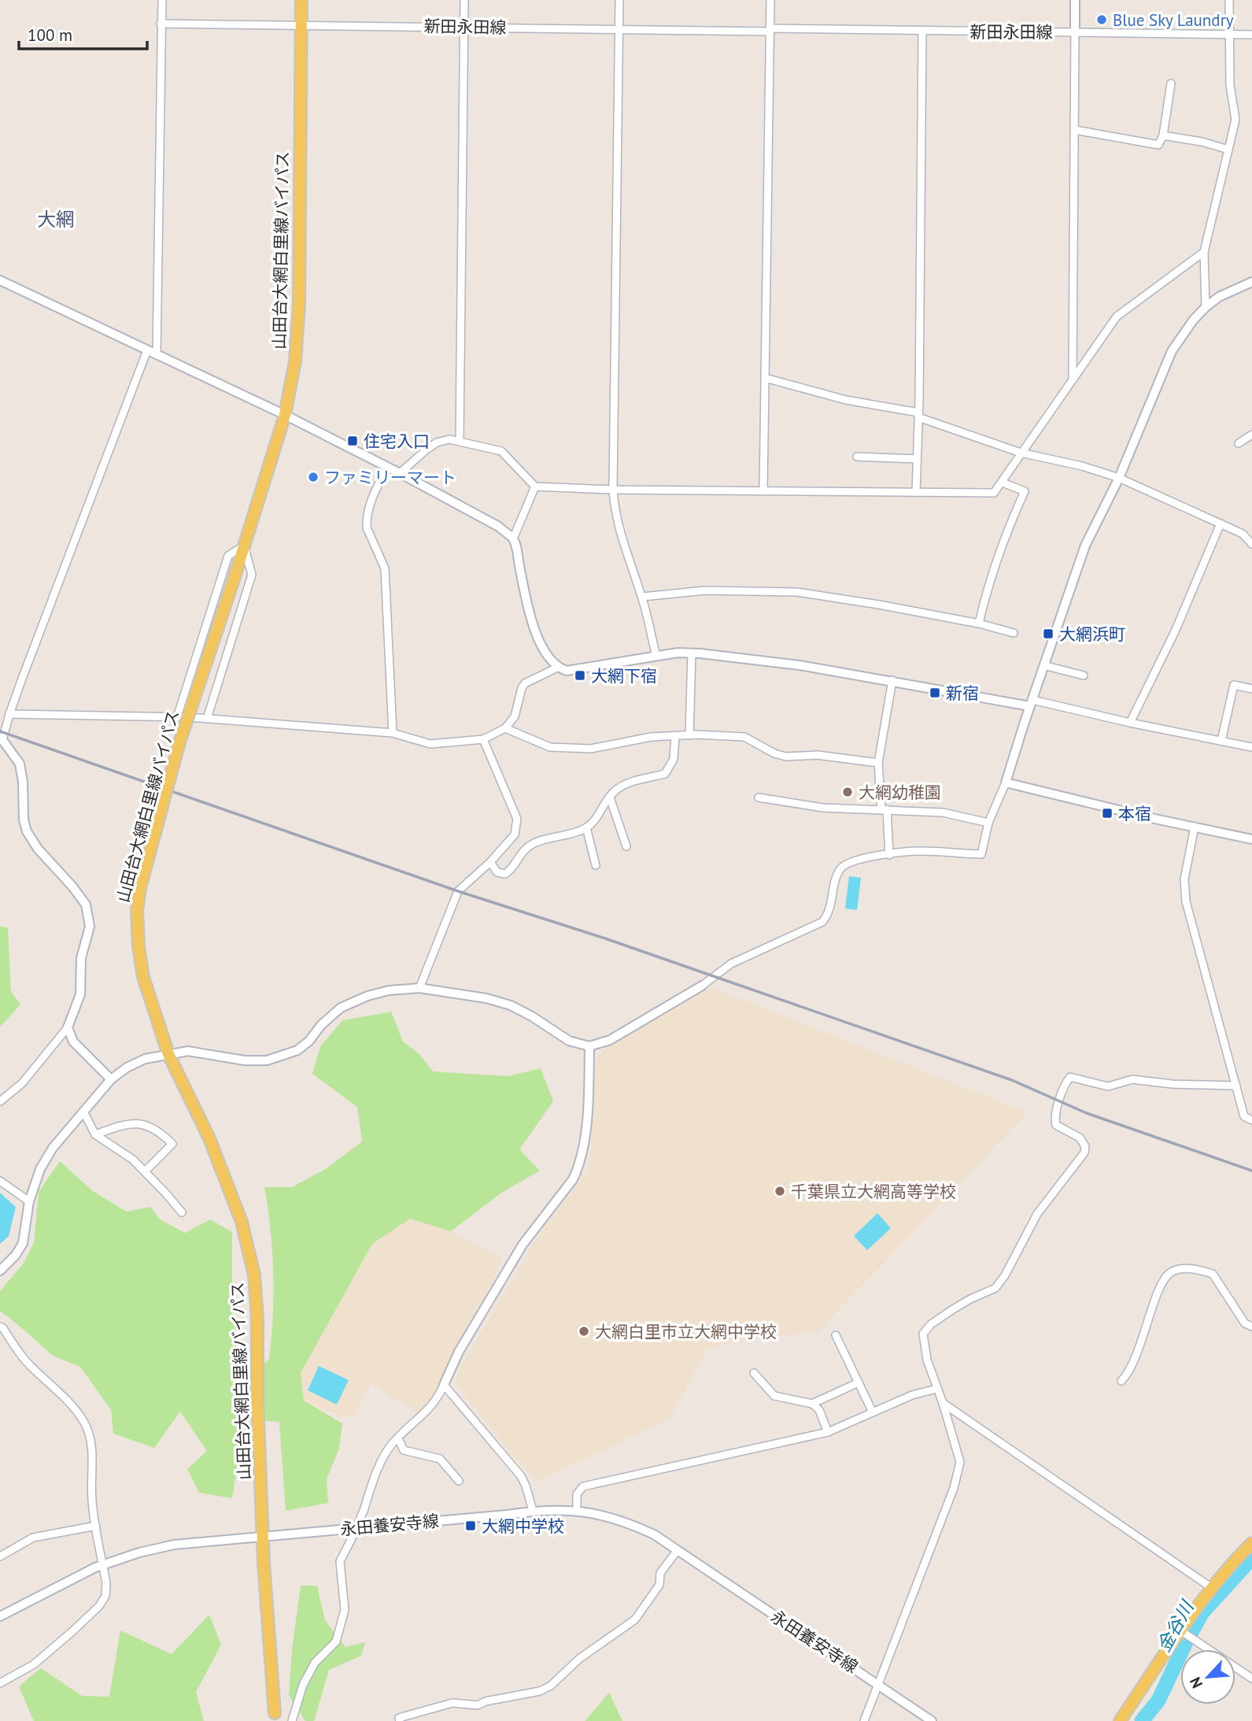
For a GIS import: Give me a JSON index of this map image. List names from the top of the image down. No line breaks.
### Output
{"streets":{"main road":["山田台大網白里線バイパス"],"street":["新田永田線","永田養安寺線"]},"crossings":[["新田永田線","山田台大網白里線バイパス"],["山田台大網白里線バイパス","永田養安寺線"]],"districts":["大網"],"water":["金谷川"],"places":{"other":["Blue Sky Laundry","ファミリーマート","大網幼稚園","千葉県立大網高等学校","大網白里市立大網中学校"],"transit":["住宅入口","大網浜町","大網下宿","新宿","本宿","大網中学校"]},"scale_bar":"100 m","north":"bottom left"}
